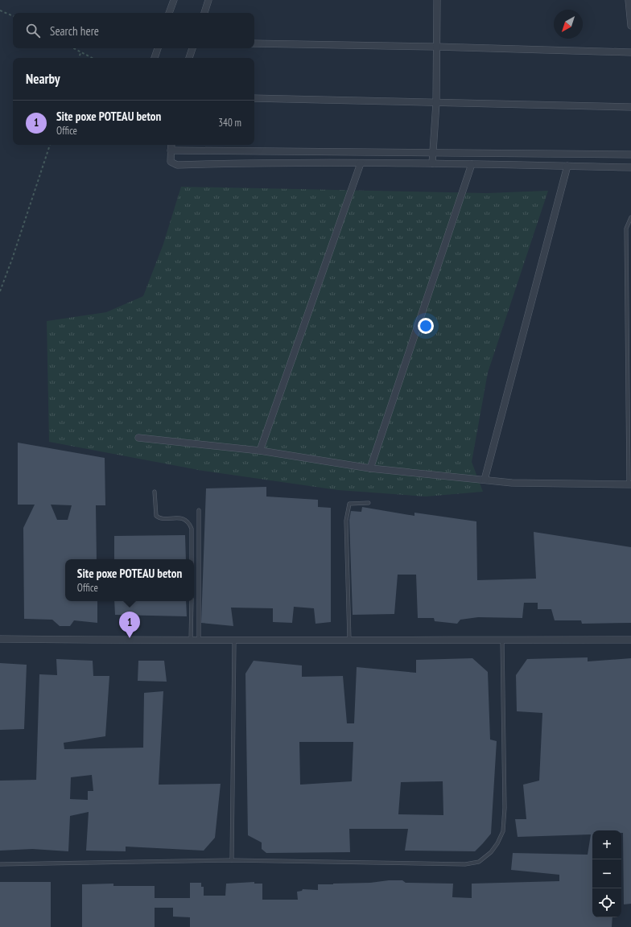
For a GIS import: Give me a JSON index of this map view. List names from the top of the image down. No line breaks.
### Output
{"north":"bottom left","page":{"search":"Search here","heading":"Nearby","list":[{"mark":"1","name":"Site poxe POTEAU beton","note":"Office","value":"340 m"}],"popup":["Site poxe POTEAU beton","Office"],"pins":"1","map_buttons":["+","−"]}}
